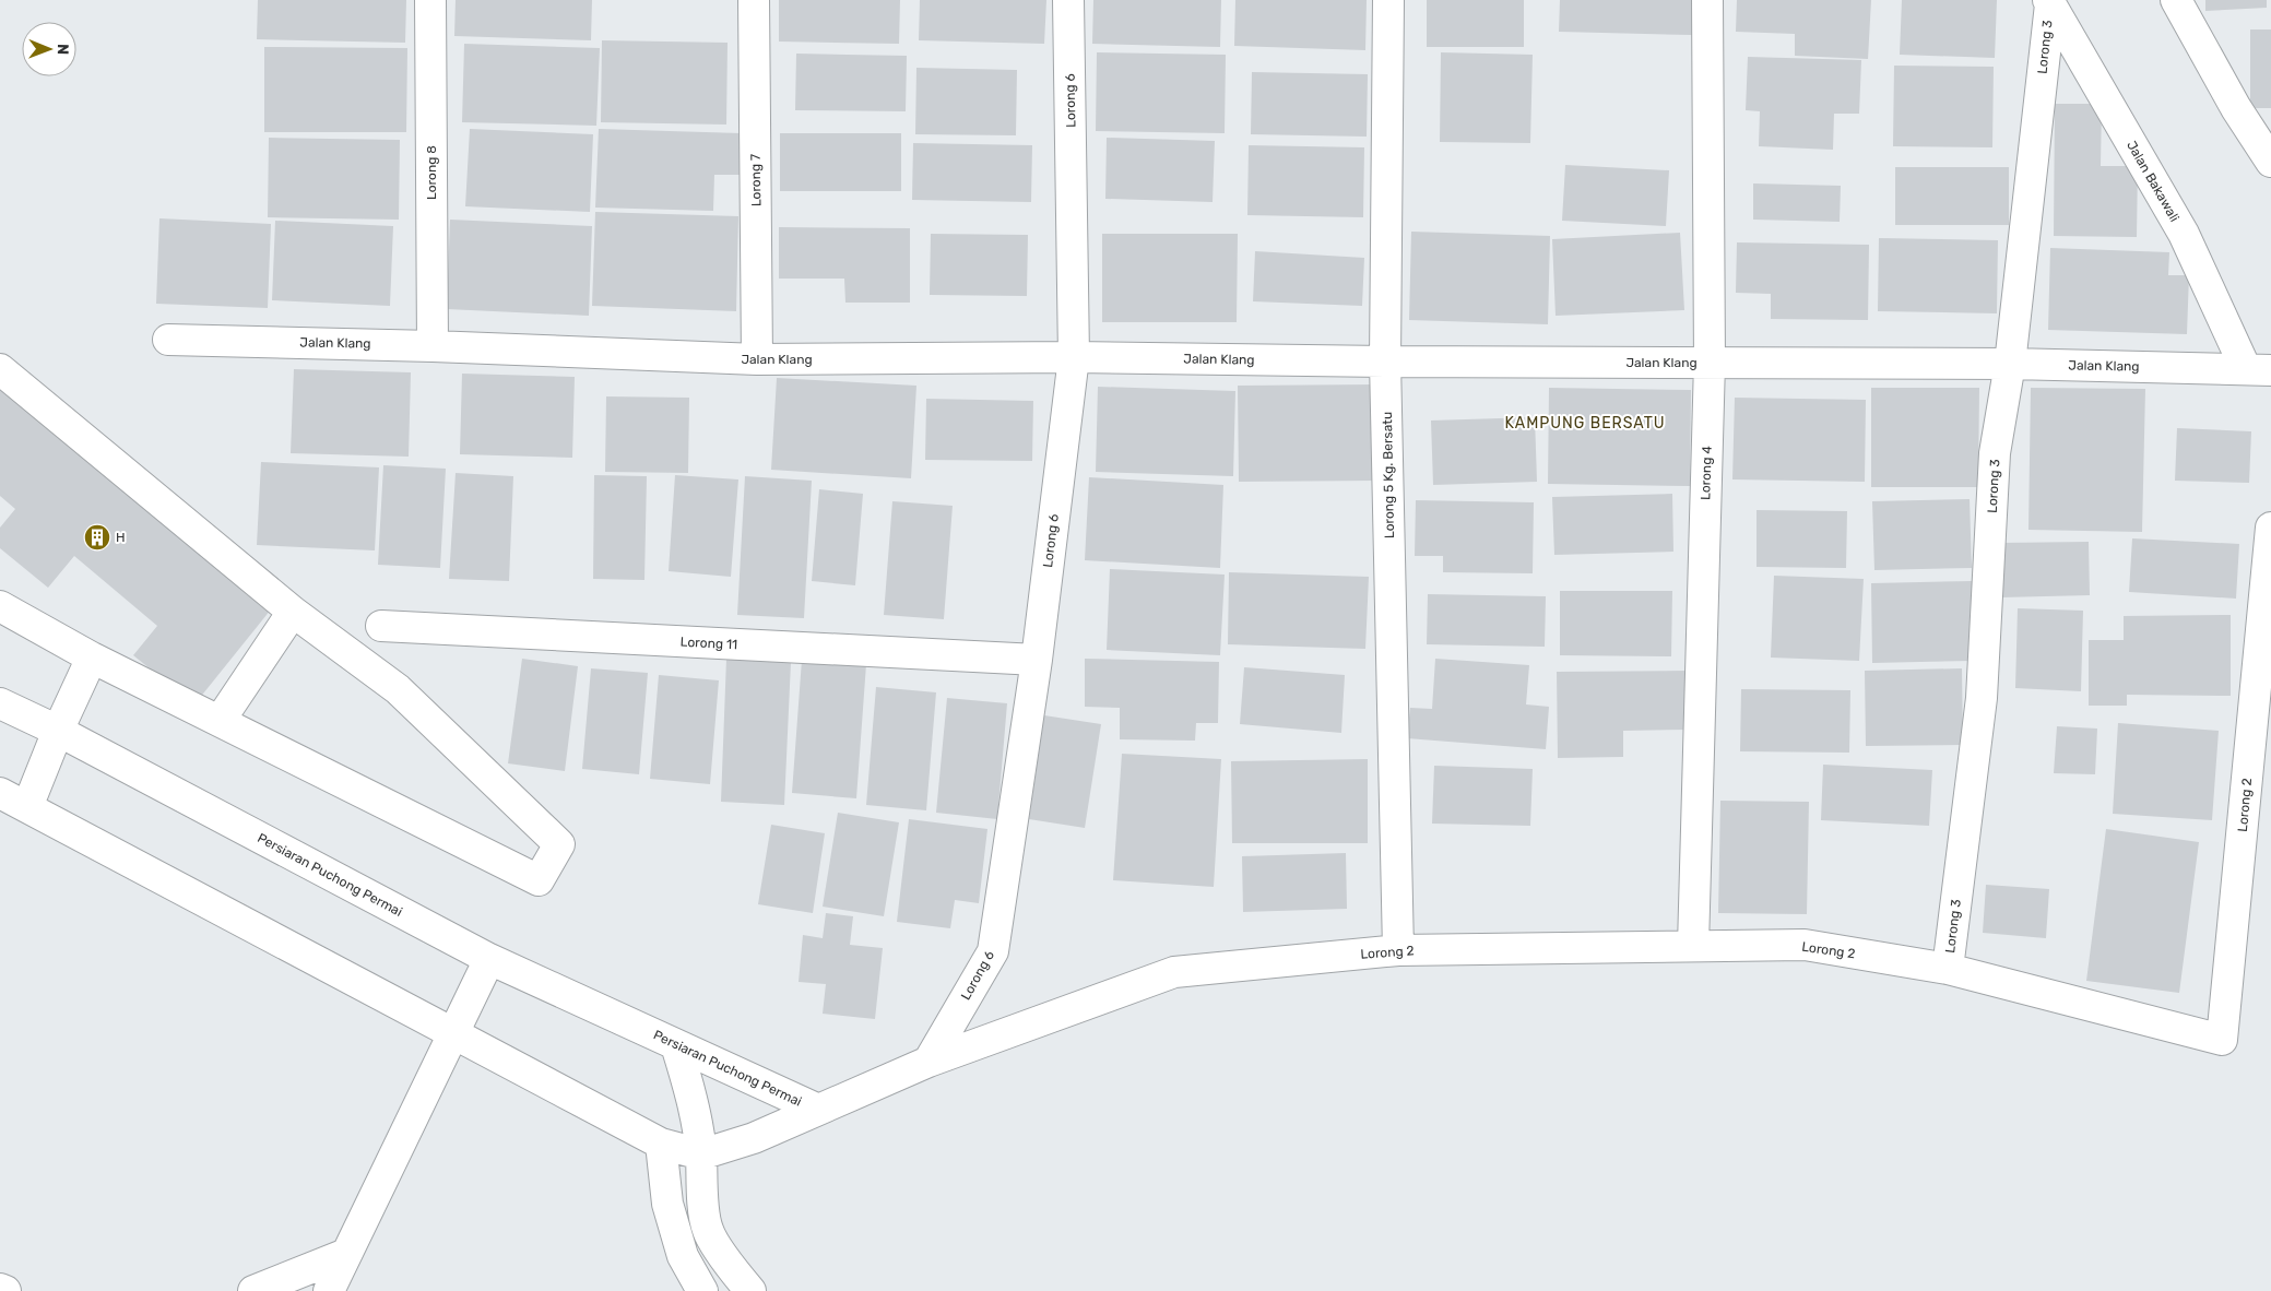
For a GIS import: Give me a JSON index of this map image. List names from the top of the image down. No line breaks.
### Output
{"streets":{"street":["Lorong 3","Lorong 6","Lorong 8","Lorong 7","Jalan Bakawali","Jalan Klang","Lorong 4","Lorong 5 Kg. Bersatu","Lorong 11","Lorong 2","Persiaran Puchong Permai"]},"crossings":[["Lorong 3","Jalan Bakawali"],["Lorong 3","Jalan Klang"],["Lorong 3","Lorong 2"],["Lorong 6","Jalan Klang"],["Lorong 6","Lorong 11"],["Lorong 6","Lorong 2"],["Lorong 8","Jalan Klang"],["Lorong 7","Jalan Klang"],["Jalan Bakawali","Jalan Klang"],["Jalan Klang","Lorong 4"],["Jalan Klang","Lorong 5 Kg. Bersatu"],["Lorong 4","Lorong 2"],["Lorong 5 Kg. Bersatu","Lorong 2"],["Lorong 2","Persiaran Puchong Permai"]],"districts":["KAMPUNG BERSATU"],"places":{"building":["H"]},"north":"right"}
